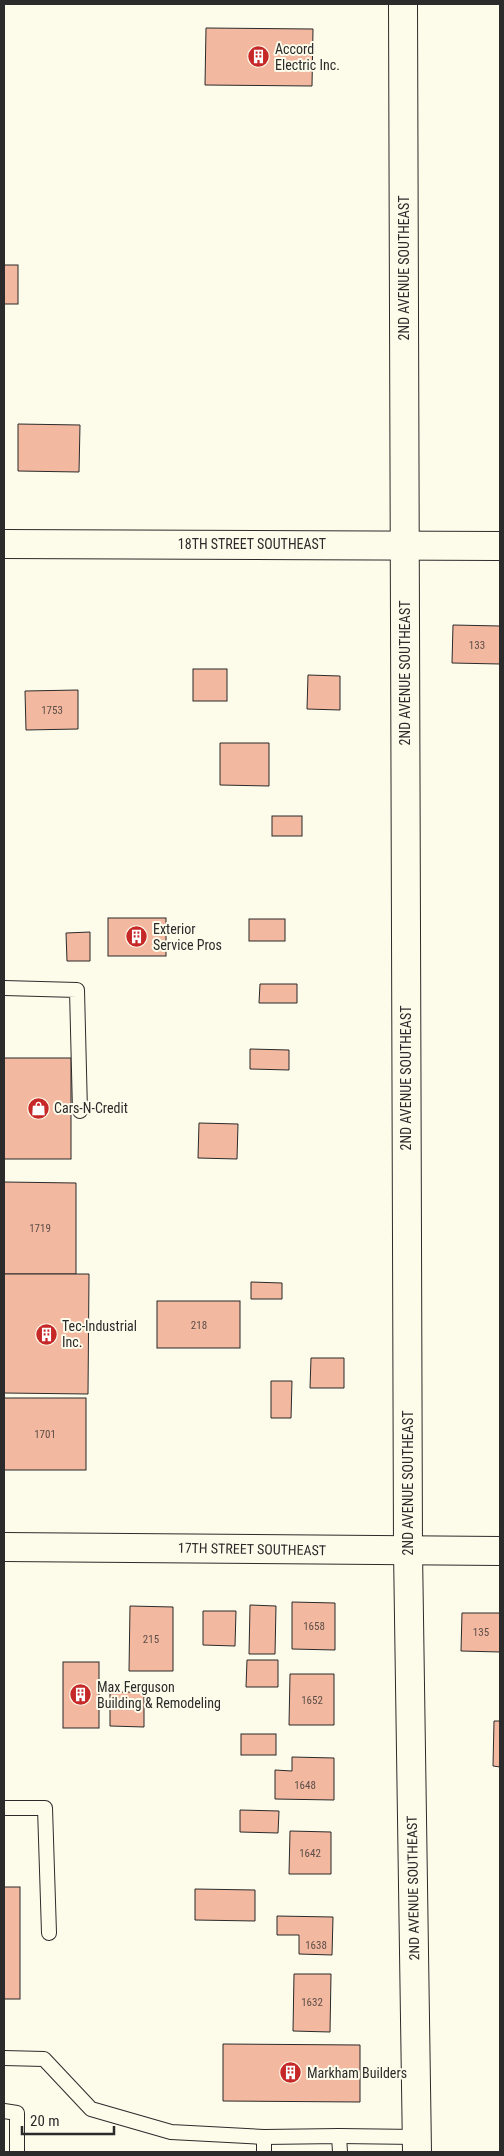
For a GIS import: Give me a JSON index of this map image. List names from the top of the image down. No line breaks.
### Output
{"streets":{"street":["2ND AVENUE SOUTHEAST","18TH STREET SOUTHEAST","17TH STREET SOUTHEAST"]},"crossings":[["2ND AVENUE SOUTHEAST","18TH STREET SOUTHEAST"],["2ND AVENUE SOUTHEAST","17TH STREET SOUTHEAST"]],"places":{"building":["Accord Electric Inc.","Exterior Service Pros","Tec-Industrial Inc.","Max Ferguson Building & Remodeling","Markham Builders"],"shop":["Cars-N-Credit"]},"house_numbers":["133","1753","1719","218","1701","1658","135","215","1652","1648","1642","1638","1632"],"scale_bar":"20 m"}
